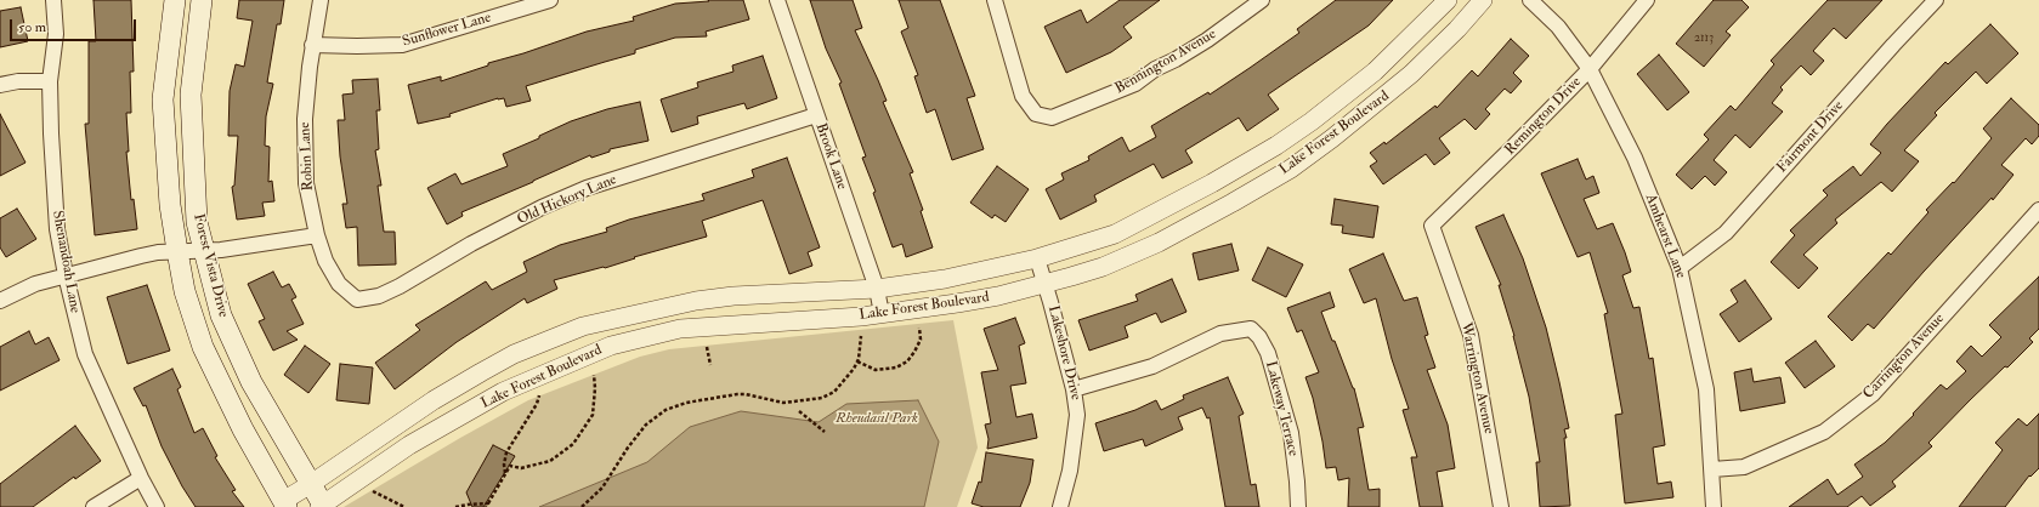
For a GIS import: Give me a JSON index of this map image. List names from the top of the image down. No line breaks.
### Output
{"streets":{"main road":["Forest Vista Drive"],"street":["Sunflower Lane","Bennington Avenue","Remington Drive","Lake Forest Boulevard","Fairmont Drive","Robin Lane","Brook Lane","Old Hickory Lane","Amhearst Lane","Shenandoah Lane","Lakeshore Drive","Carrington Avenue","Warrington Avenue","Lakeway Terrace"]},"crossings":[["Sunflower Lane","Robin Lane"],["Remington Drive","Amhearst Lane"],["Remington Drive","Warrington Avenue"],["Lake Forest Boulevard","Brook Lane"],["Lake Forest Boulevard","Forest Vista Drive"],["Lake Forest Boulevard","Lakeshore Drive"],["Fairmont Drive","Amhearst Lane"],["Robin Lane","Old Hickory Lane"],["Brook Lane","Old Hickory Lane"],["Amhearst Lane","Carrington Avenue"],["Lakeshore Drive","Lakeway Terrace"]],"parks":["Rheudasil Park"],"house_numbers":["2113"],"scale_bar":"50 m"}
